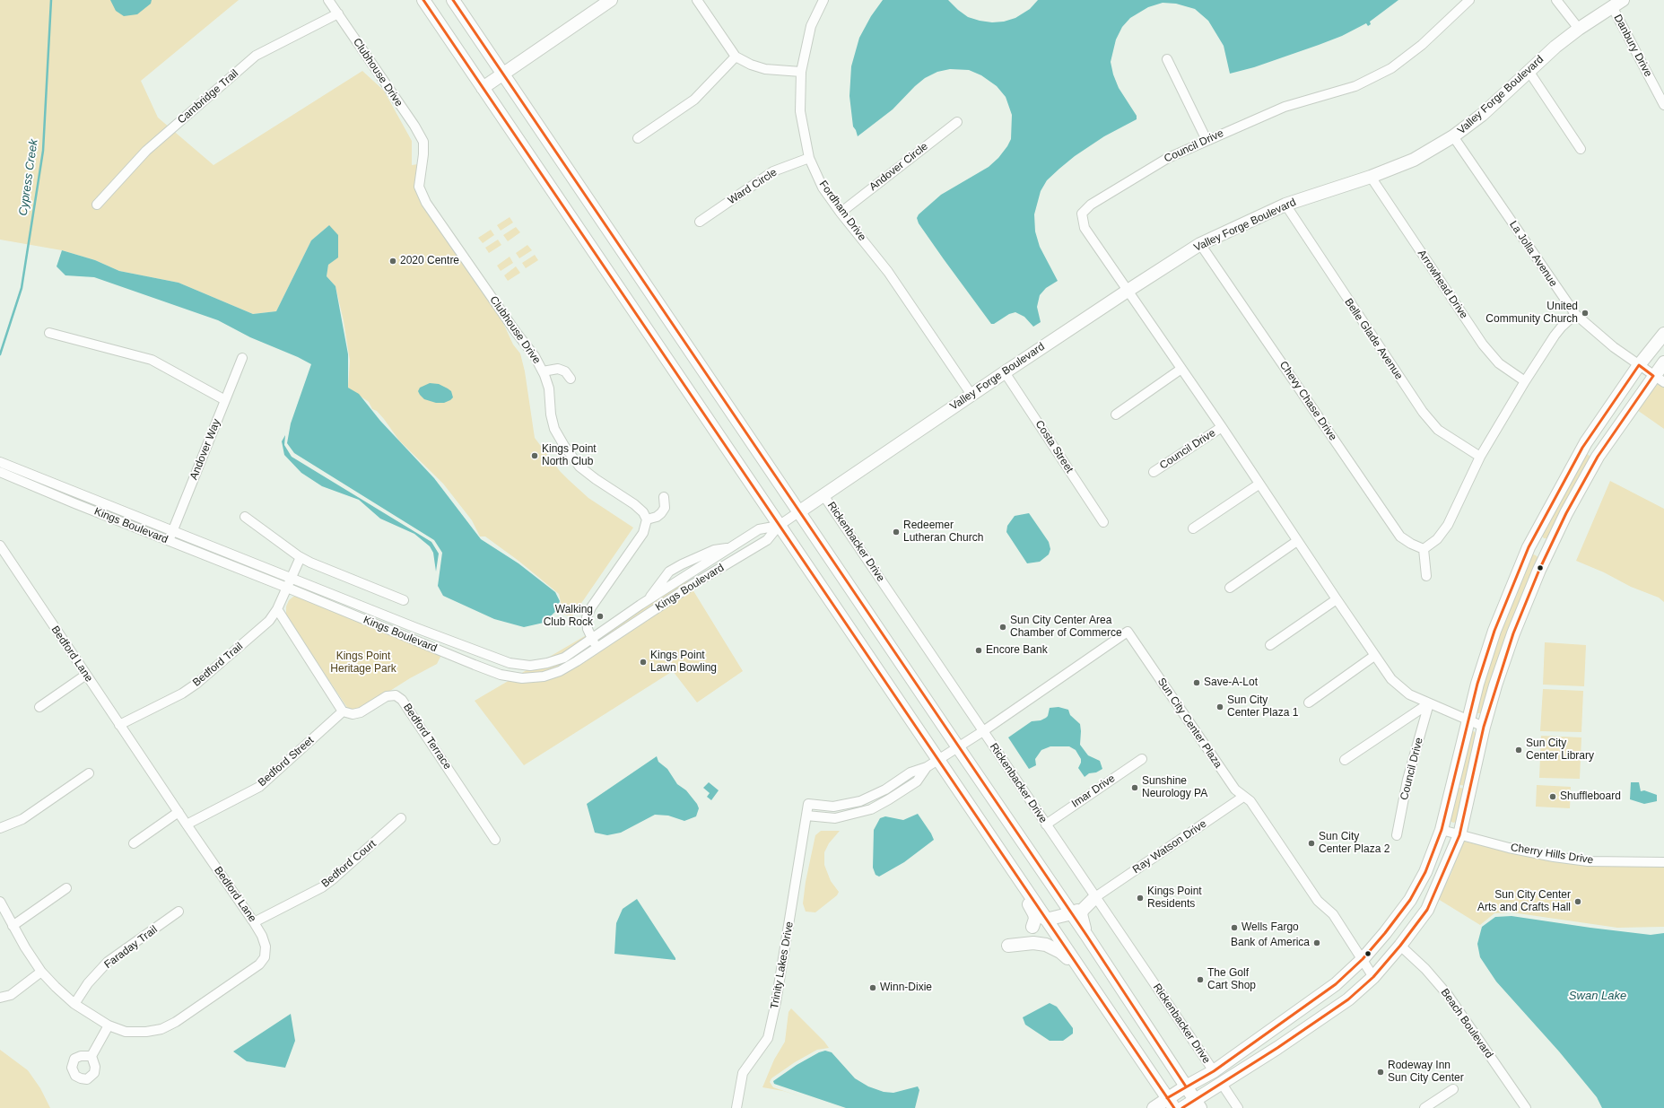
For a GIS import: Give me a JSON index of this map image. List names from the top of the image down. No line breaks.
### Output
{"streets":{"street":["Danbury Drive","Clubhouse Drive","Valley Forge Boulevard","Cambridge Trail","Council Drive","Andover Circle","Ward Circle","Fordham Drive","La Jolla Avenue","Arrowhead Drive","Belle Glade Avenue","Chevy Chase Drive","Costa Street","Andover Way","Kings Boulevard","Rickenbacker Drive","Bedford Lane","Bedford Trail","Sun City Center Plaza","Bedford Terrace","Bedford Street","Imar Drive","Ray Watson Drive","Cherry Hills Drive","Bedford Court","Faraday Trail","Trinity Lakes Drive","Beach Boulevard"]},"crossings":[["Danbury Drive","Valley Forge Boulevard"],["Clubhouse Drive","Cambridge Trail"],["Valley Forge Boulevard","Council Drive"],["Valley Forge Boulevard","Fordham Drive"],["Valley Forge Boulevard","La Jolla Avenue"],["Valley Forge Boulevard","Arrowhead Drive"],["Valley Forge Boulevard","Belle Glade Avenue"],["Valley Forge Boulevard","Chevy Chase Drive"],["Valley Forge Boulevard","Costa Street"],["Valley Forge Boulevard","Kings Boulevard"],["Valley Forge Boulevard","Rickenbacker Drive"],["Andover Circle","Fordham Drive"],["Ward Circle","Fordham Drive"],["Andover Way","Kings Boulevard"],["Kings Boulevard","Bedford Trail"],["Rickenbacker Drive","Sun City Center Plaza"],["Rickenbacker Drive","Imar Drive"],["Rickenbacker Drive","Ray Watson Drive"],["Bedford Lane","Bedford Trail"],["Bedford Lane","Bedford Street"],["Bedford Lane","Bedford Court"],["Bedford Lane","Faraday Trail"],["Sun City Center Plaza","Ray Watson Drive"],["Sun City Center Plaza","Trinity Lakes Drive"],["Bedford Terrace","Bedford Street"]],"water":["Cypress Creek","Swan Lake"],"parks":["Kings Point Heritage Park"],"places":["2020 Centre","United Community Church","Kings Point North Club","Redeemer Lutheran Church","Walking Club Rock","Sun City Center Area Chamber of Commerce","Encore Bank","Kings Point Lawn Bowling","Save-A-Lot","Sun City Center Plaza 1","Sun City Center Library","Sunshine Neurology PA","Shuffleboard","Sun City Center Plaza 2","Kings Point Residents","Sun City Center Arts and Crafts Hall","Wells Fargo","Bank of America","The Golf Cart Shop","Winn-Dixie","Rodeway Inn Sun City Center"]}
